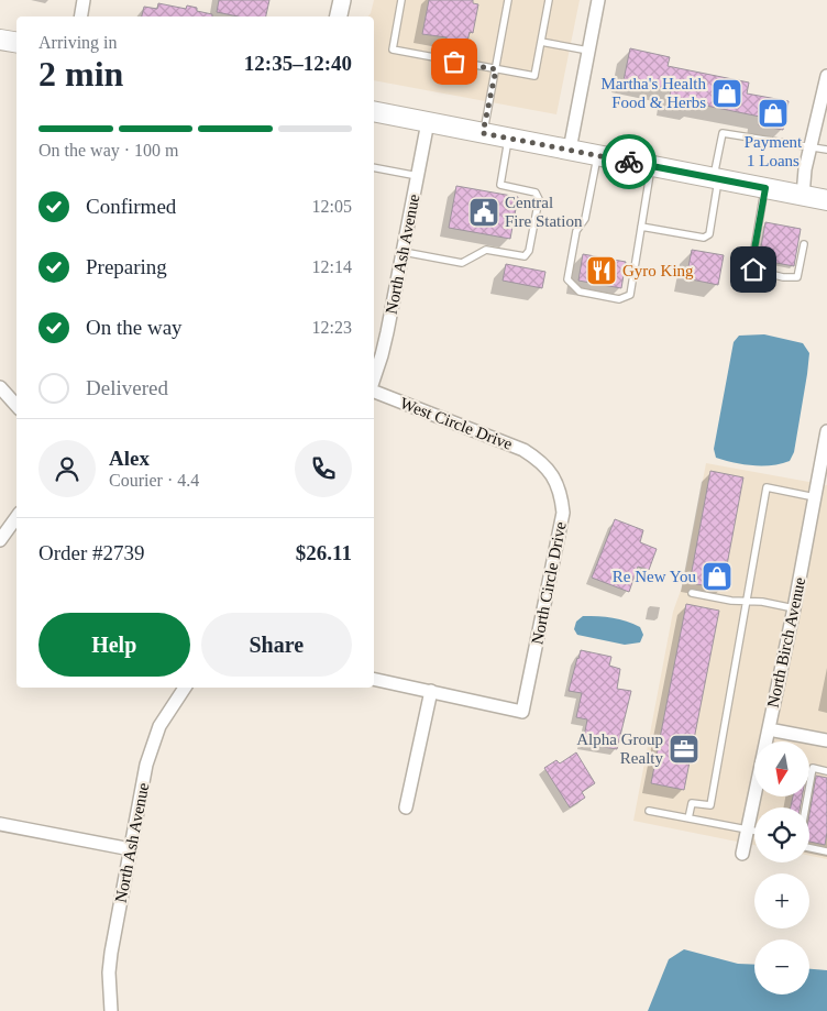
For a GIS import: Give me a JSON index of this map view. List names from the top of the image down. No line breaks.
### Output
{"streets":{"street":["North Ash Avenue","West Circle Drive","North Circle Drive","North Birch Avenue"]},"crossings":[["West Circle Drive","North Circle Drive"]],"places":{"shop":["Martha's Health Food & Herbs","Payment 1 Loans","Re New You"],"public building":["Central Fire Station"],"restaurant":["Gyro King"],"office":["Alpha Group Realty"]},"north":"bottom","page":{"heading":["2 min","Arriving in","12:35–12:40"],"panel":["Alex","Courier · 4.4","Order #2739","$26.11"],"bar":"On the way · 100 m","list":[["Confirmed","12:05"],["Preparing","12:14"],["On the way","12:23"],"Delivered"],"buttons":["Help","Share"],"map_buttons":["+","−"]}}
